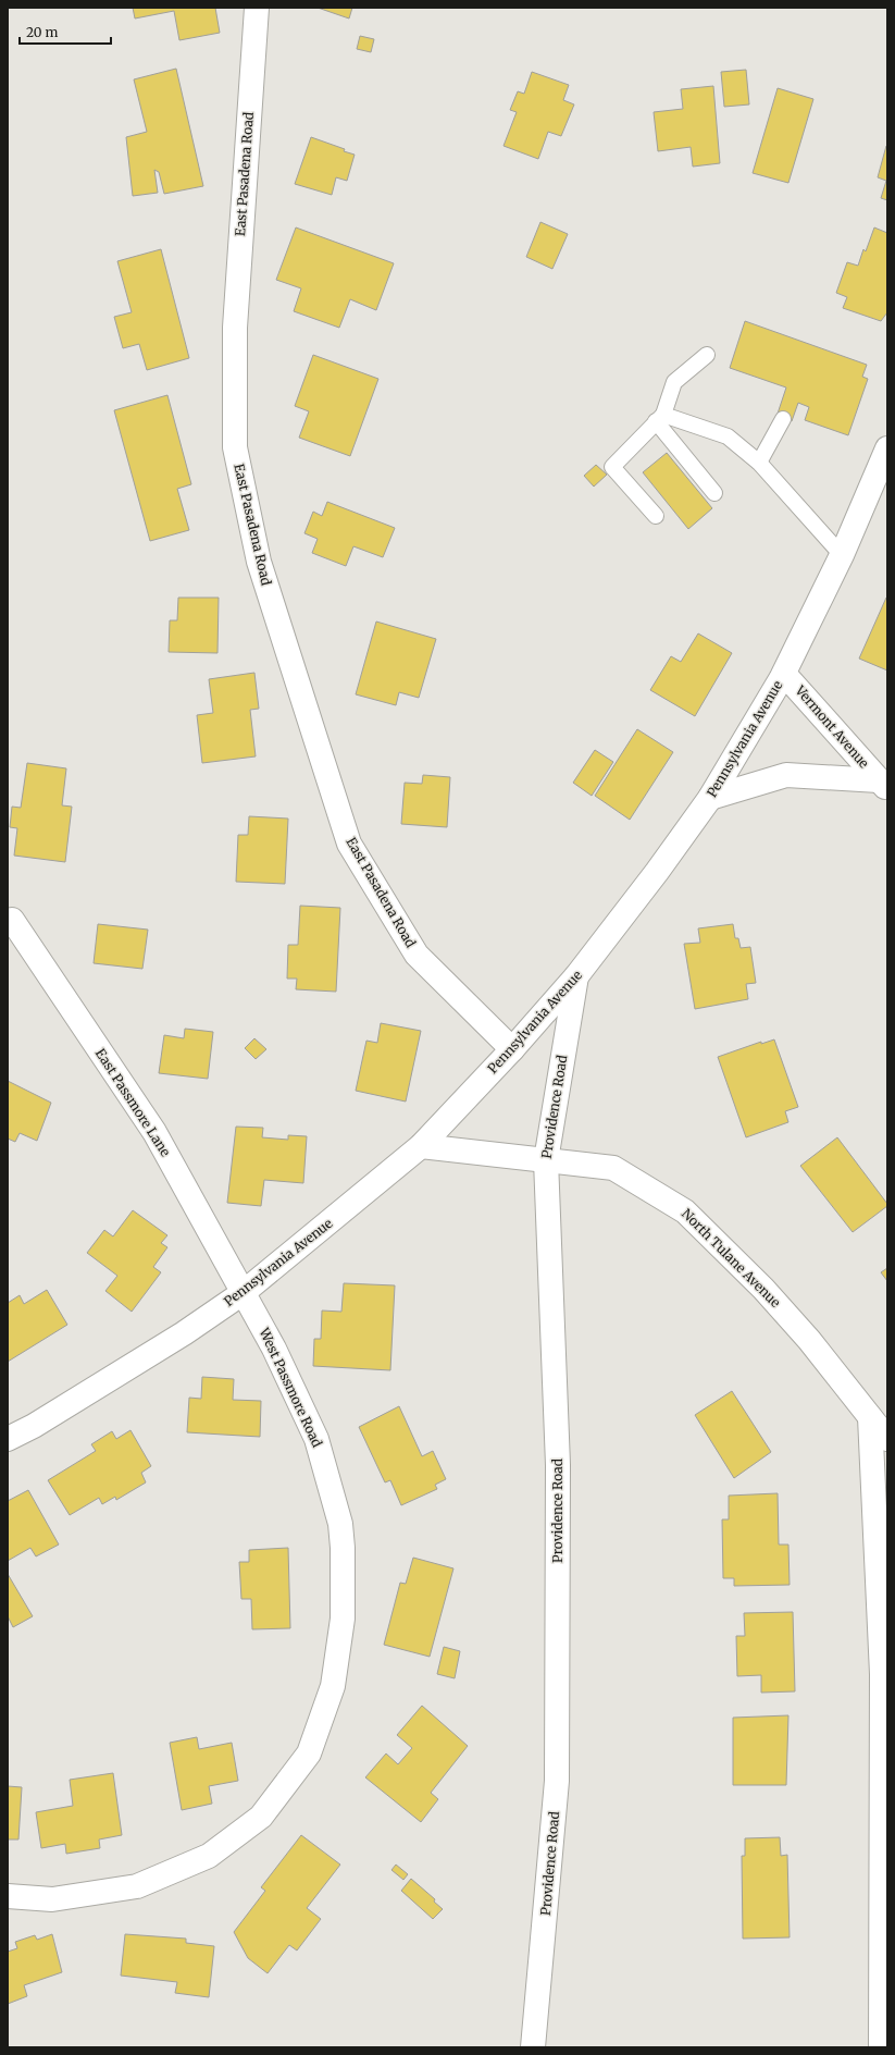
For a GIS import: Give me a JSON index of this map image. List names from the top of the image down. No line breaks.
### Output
{"streets":{"street":["East Pasadena Road","Vermont Avenue","Pennsylvania Avenue","East Passmore Lane","Providence Road","North Tulane Avenue","West Passmore Road"]},"crossings":[["East Pasadena Road","Pennsylvania Avenue"],["Vermont Avenue","Pennsylvania Avenue"],["Pennsylvania Avenue","East Passmore Lane"],["Pennsylvania Avenue","Providence Road"],["Pennsylvania Avenue","North Tulane Avenue"],["Pennsylvania Avenue","West Passmore Road"],["East Passmore Lane","West Passmore Road"],["Providence Road","North Tulane Avenue"]],"scale_bar":"20 m"}
